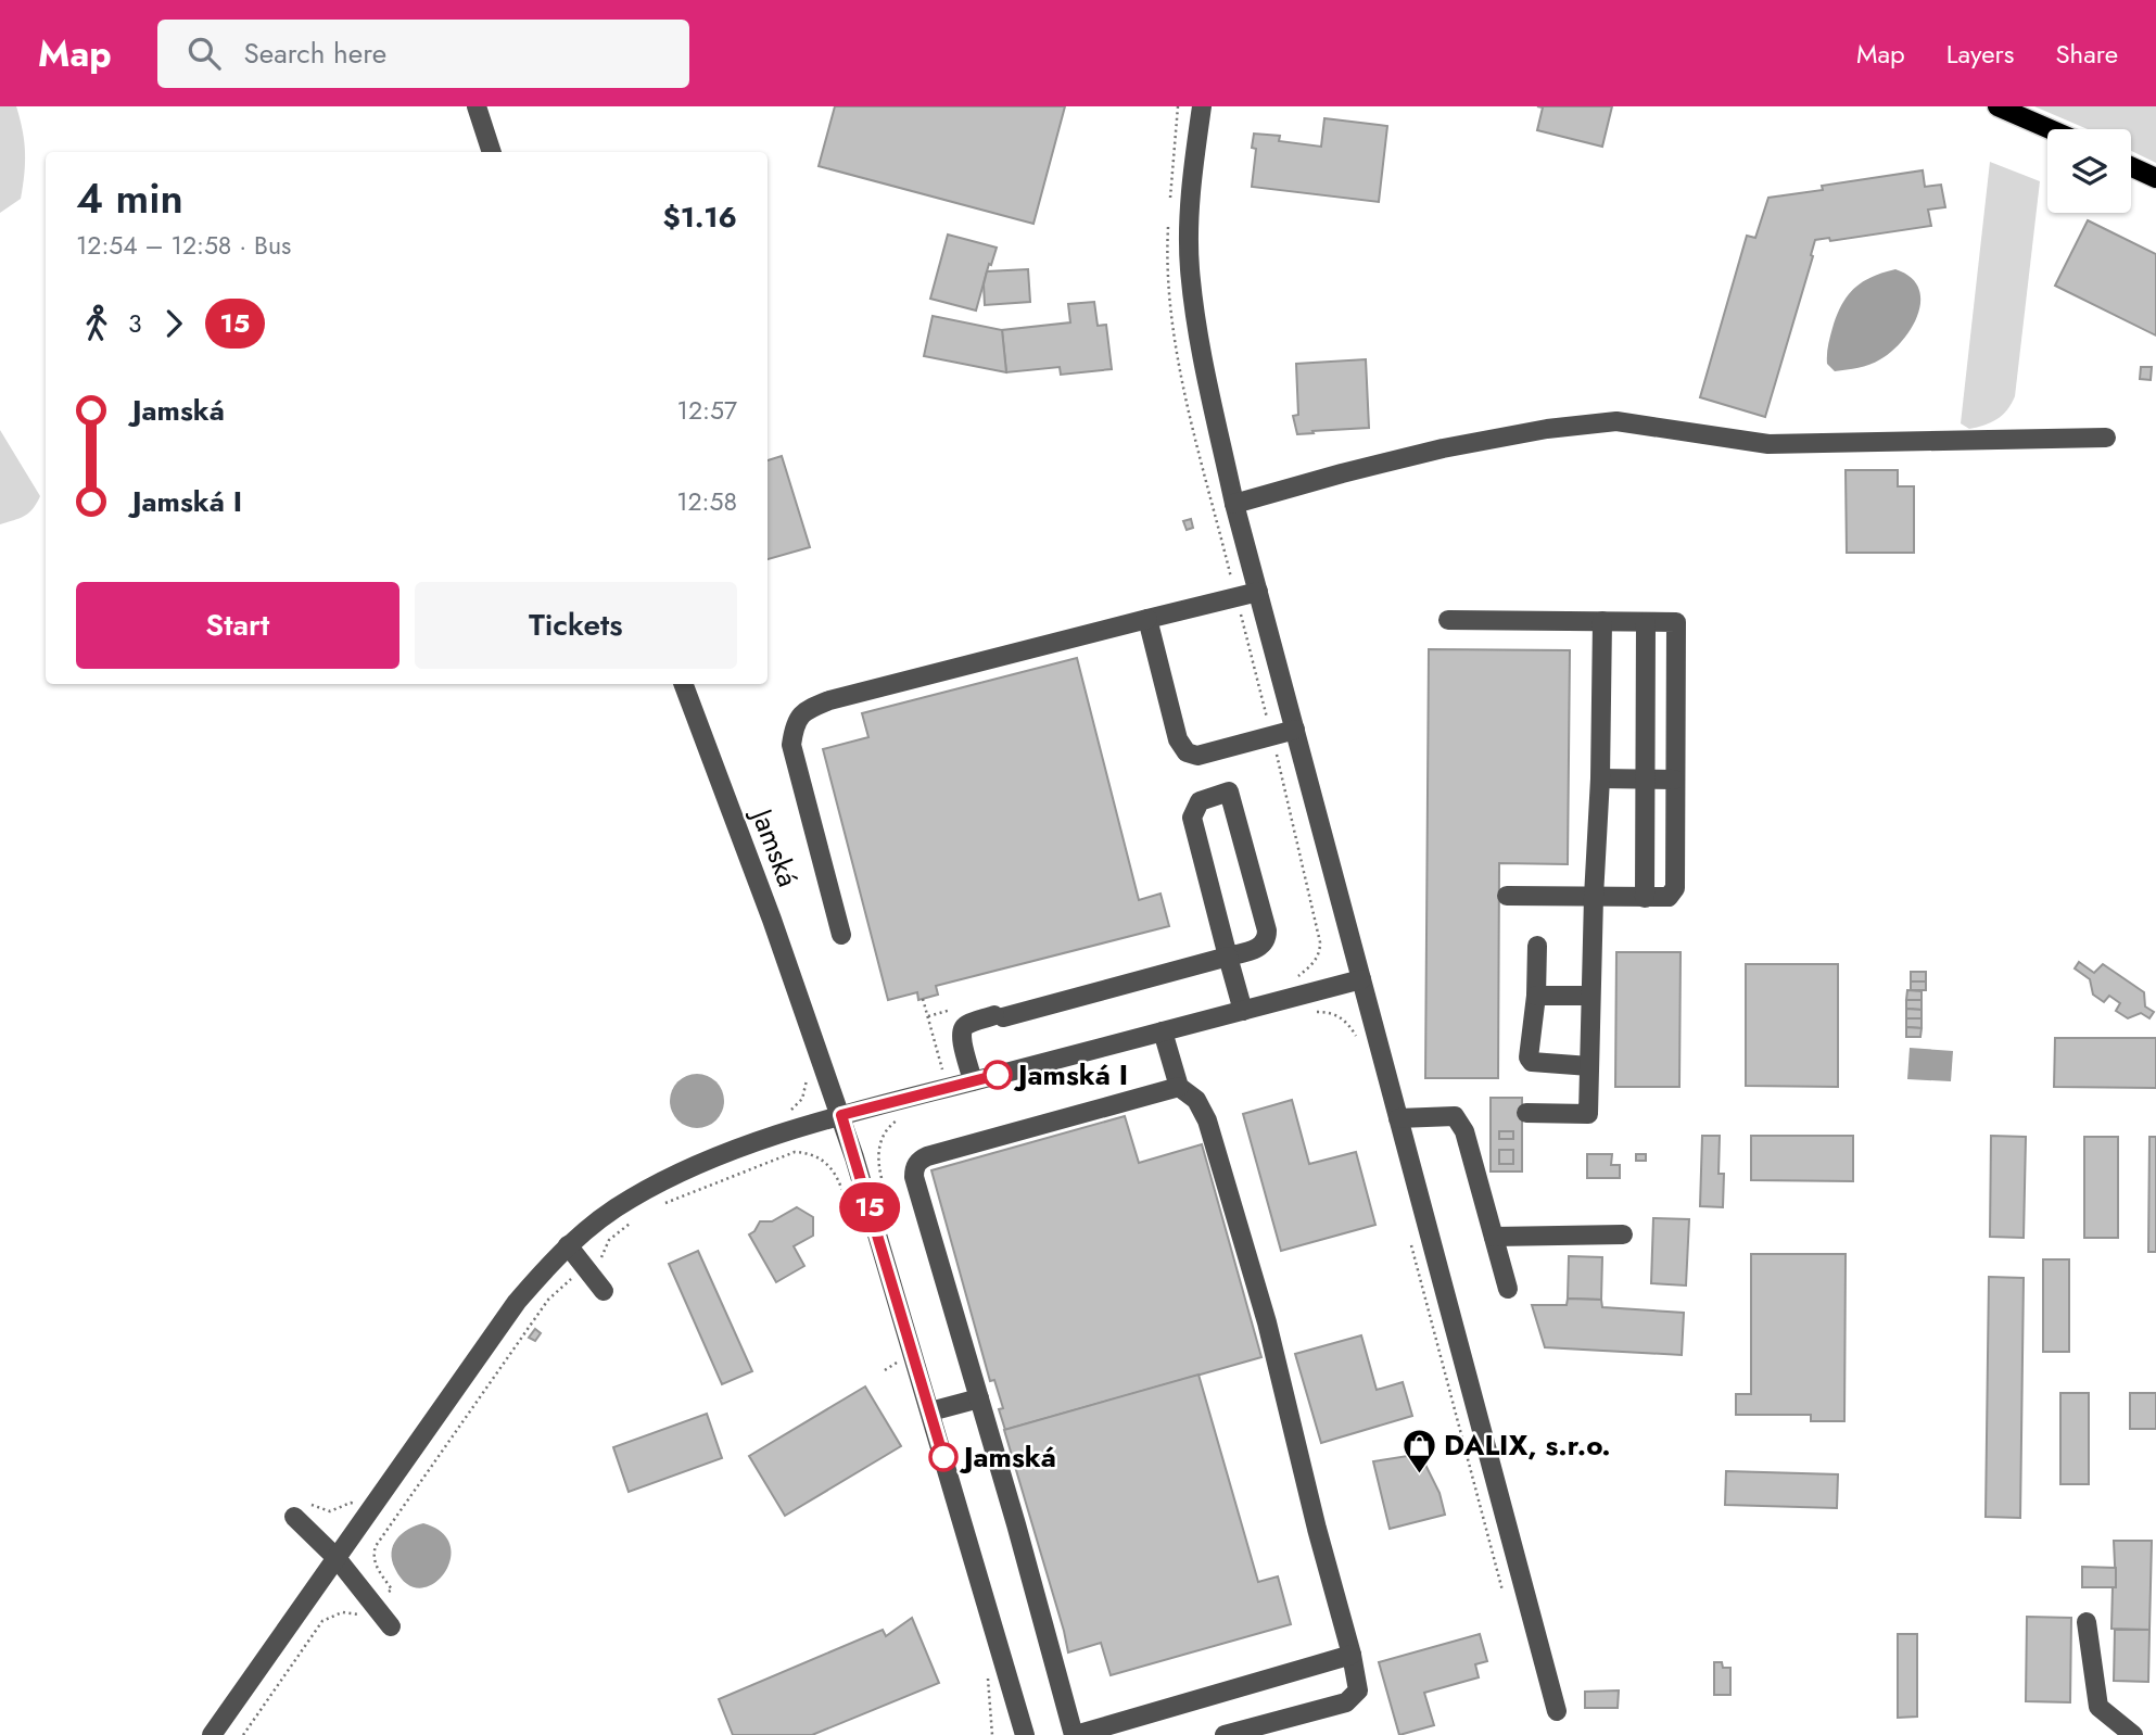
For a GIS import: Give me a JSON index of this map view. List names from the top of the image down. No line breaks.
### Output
{"streets":{"street":["Jamská"]},"places":{"other":["Jamská I","Jamská"],"shop":["DALIX, s.r.o."]},"lines":["bus line 15"],"page":{"header":"Map","search":"Search here","nav":["Map","Layers","Share"],"on_map":"15","heading":["4 min","12:54 – 12:58 · Bus","$1.16"],"legs":["3","15"],"list":[{"name":"Jamská","value":"12:57"},{"name":"Jamská I","value":"12:58"}],"buttons":["Start","Tickets"]}}
